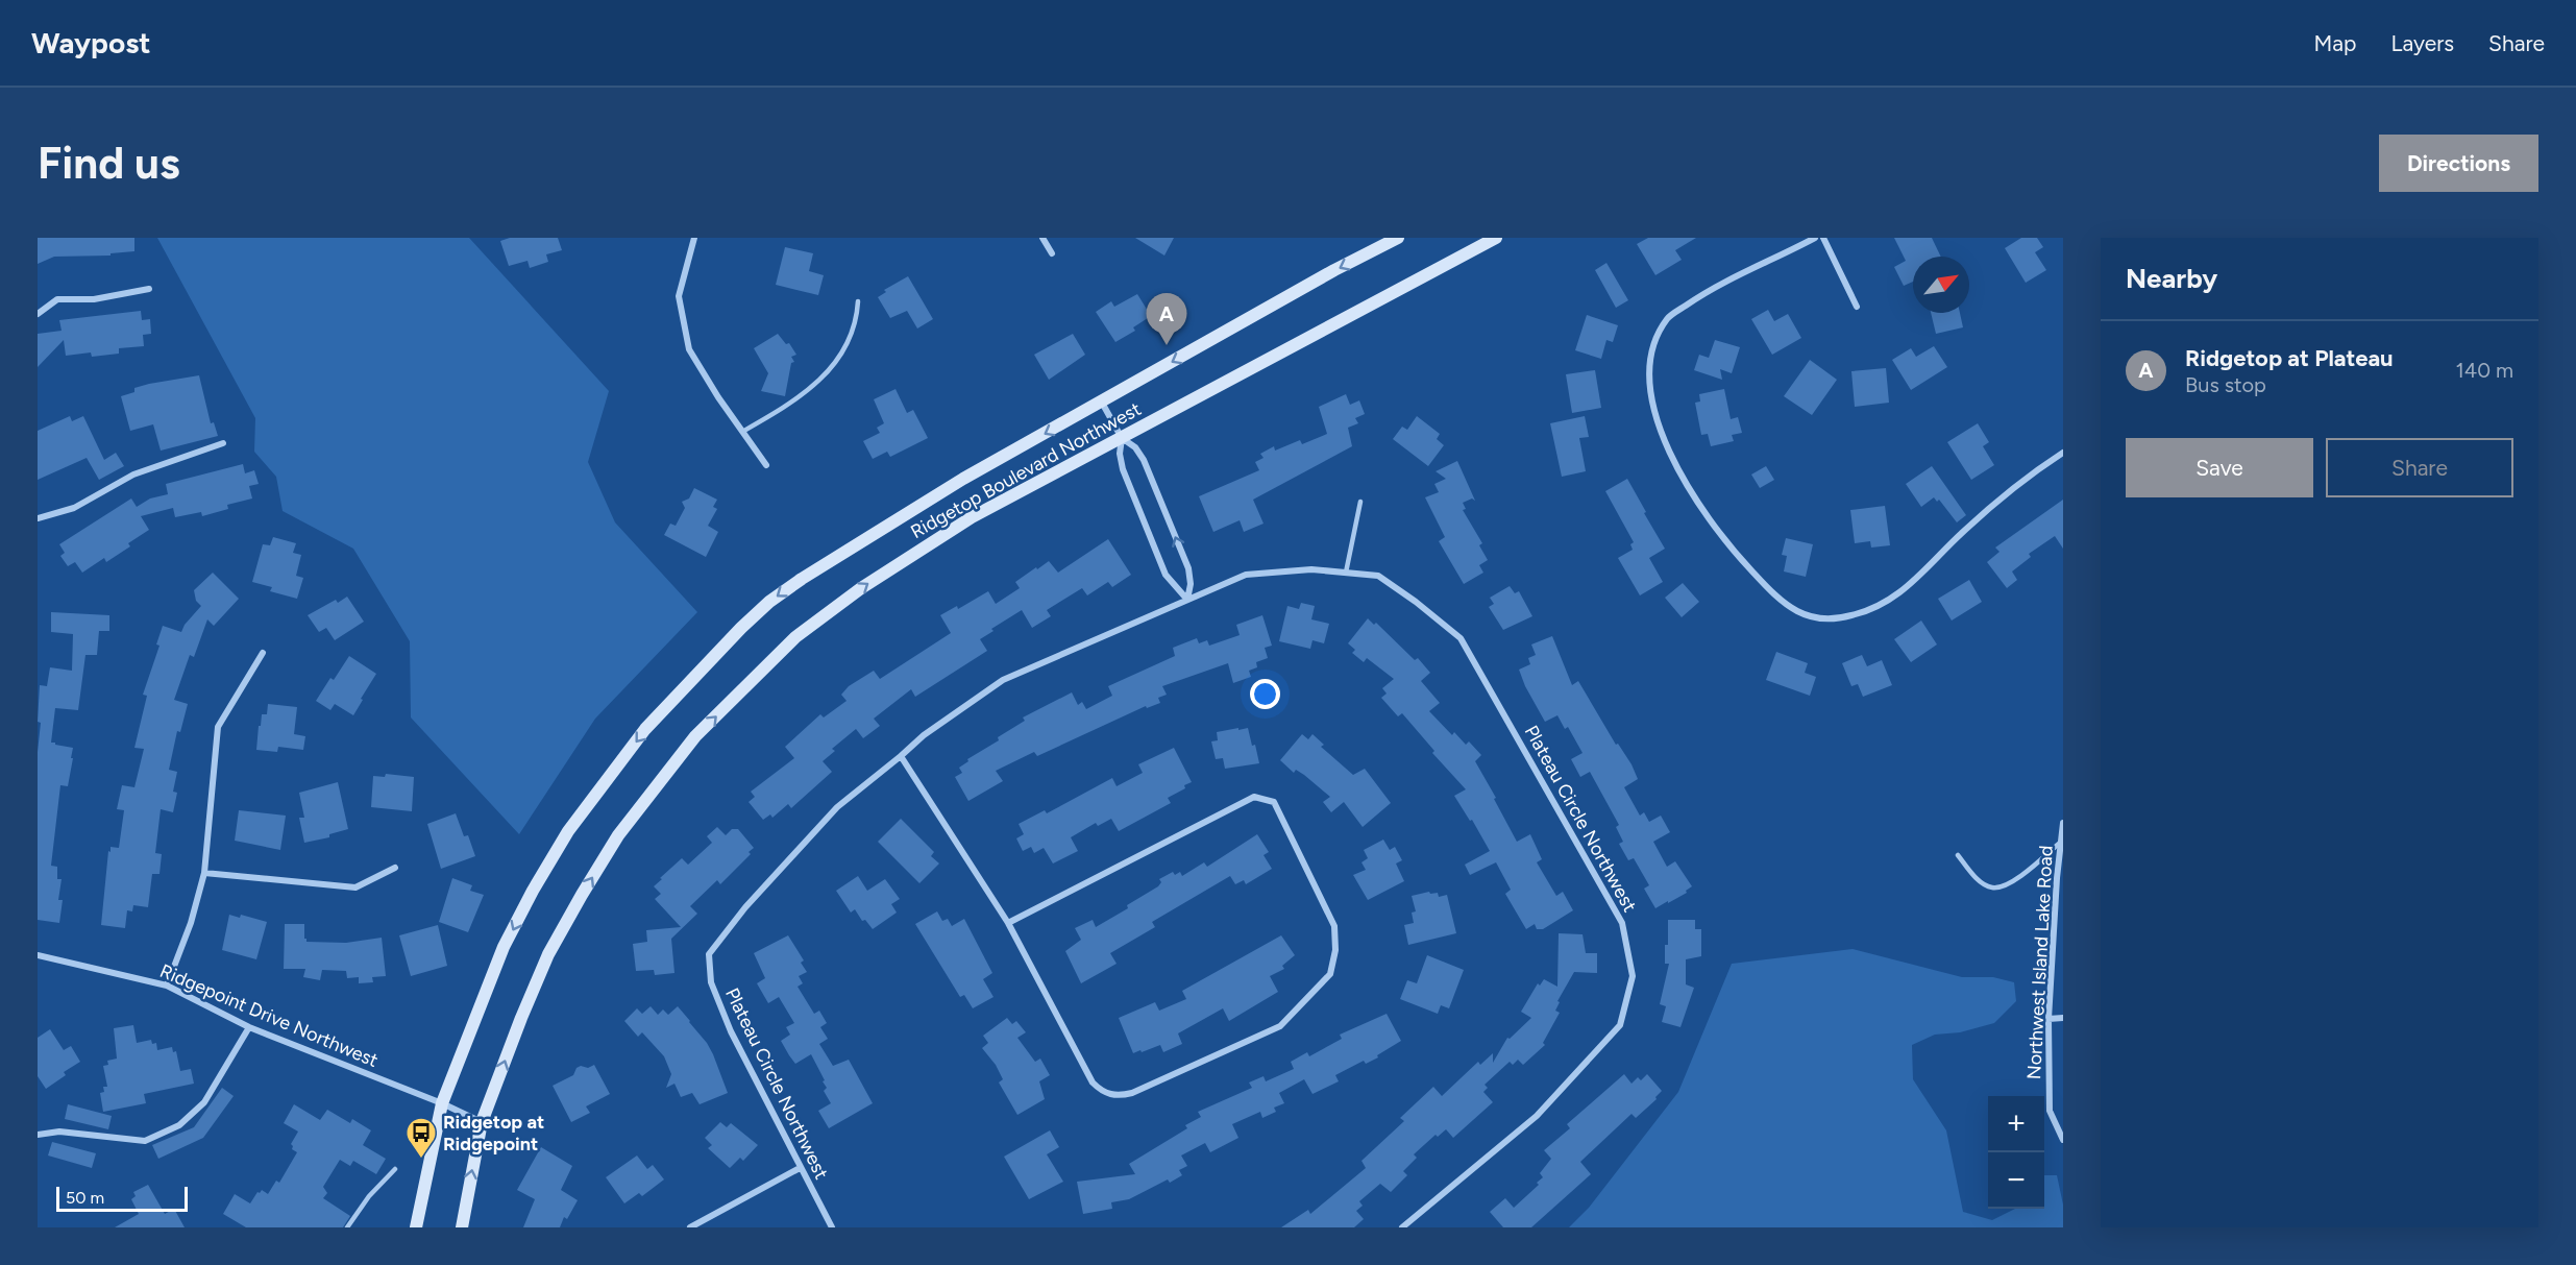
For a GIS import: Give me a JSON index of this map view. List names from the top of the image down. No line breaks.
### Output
{"streets":{"main road":["Ridgetop Boulevard Northwest"],"street":["Plateau Circle Northwest","Northwest Island Lake Road","Ridgepoint Drive Northwest"]},"crossings":[["Ridgetop Boulevard Northwest","Ridgepoint Drive Northwest"]],"places":{"bus stop":["Ridgetop at Ridgepoint"]},"scale_bar":"50 m","north":"top right","page":{"header":"Waypost","nav":["Map","Layers","Share"],"buttons":["Directions",["Save","Share"]],"title":"Find us","heading":"Nearby","pins":"A","list":[{"mark":"A","name":"Ridgetop at Plateau","note":"Bus stop","value":"140 m"}],"map_buttons":["+","−"],"scale":"50 m"}}
